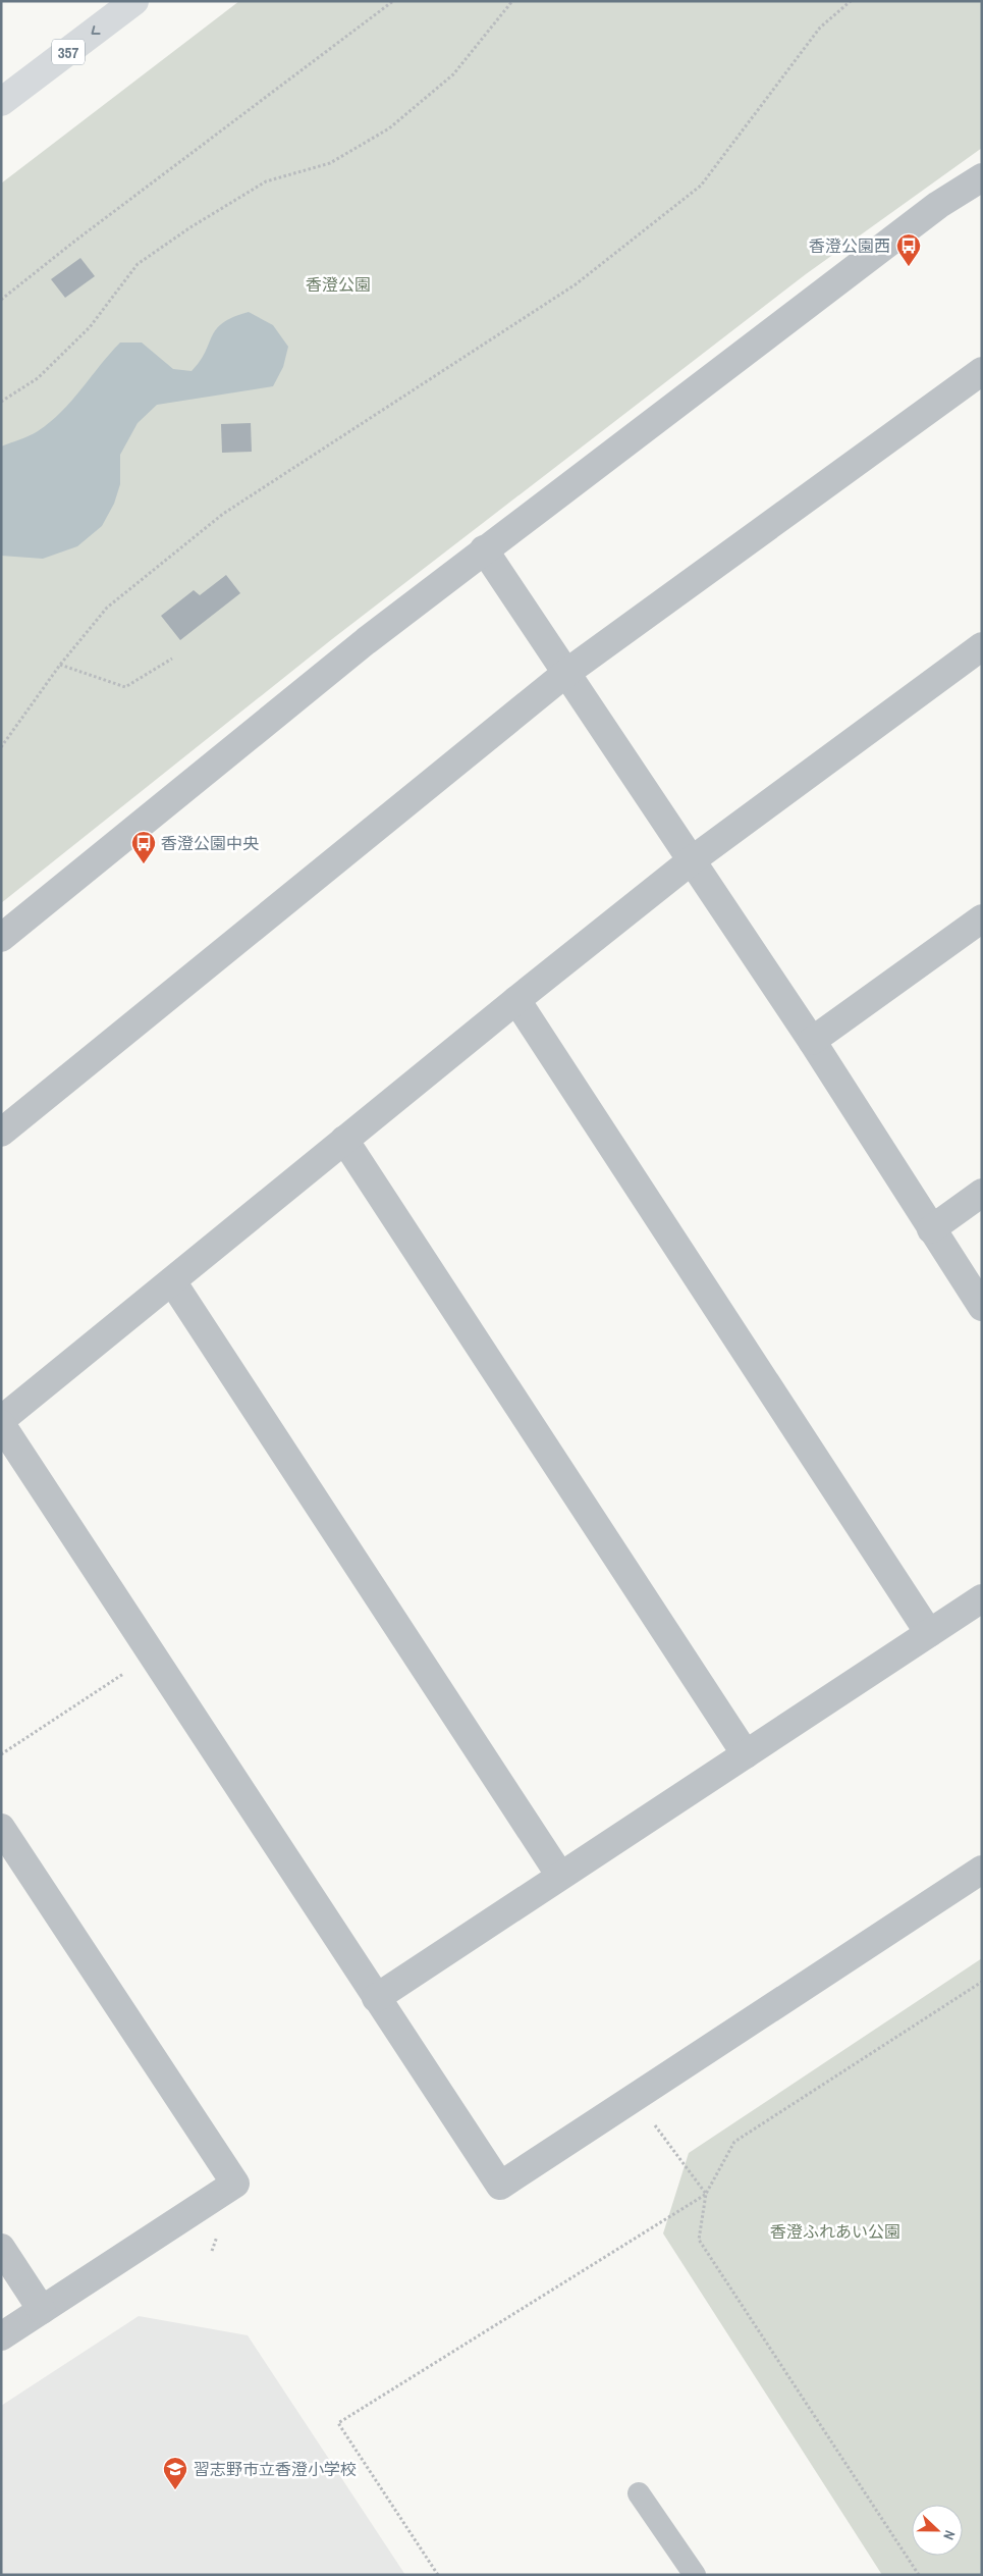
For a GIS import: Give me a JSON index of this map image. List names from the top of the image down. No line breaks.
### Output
{"streets":{"highway":["357"]},"parks":["香澄公園","香澄ふれあい公園"],"places":{"bus stop":["香澄公園西","香澄公園中央"],"school or university":["習志野市立香澄小学校"]},"north":"right"}
